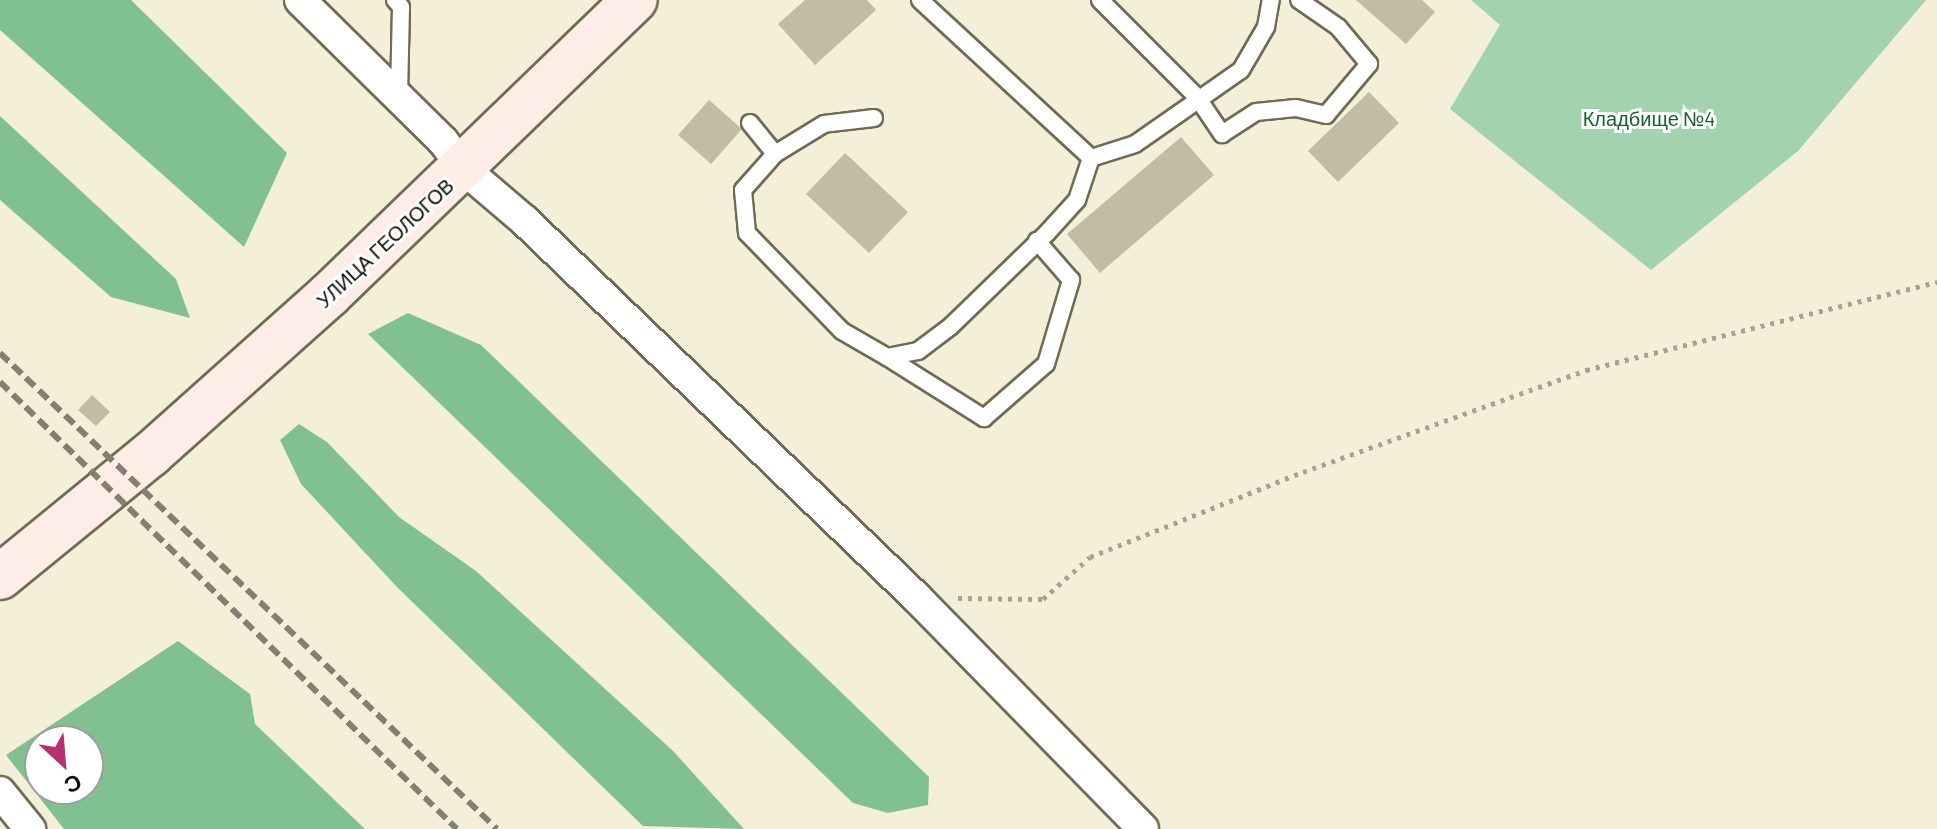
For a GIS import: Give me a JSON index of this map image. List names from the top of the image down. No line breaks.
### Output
{"streets":{"street":["УЛИЦА ГЕОЛОГОВ"]},"parks":["Кладбище №4"],"north":"bottom right"}
